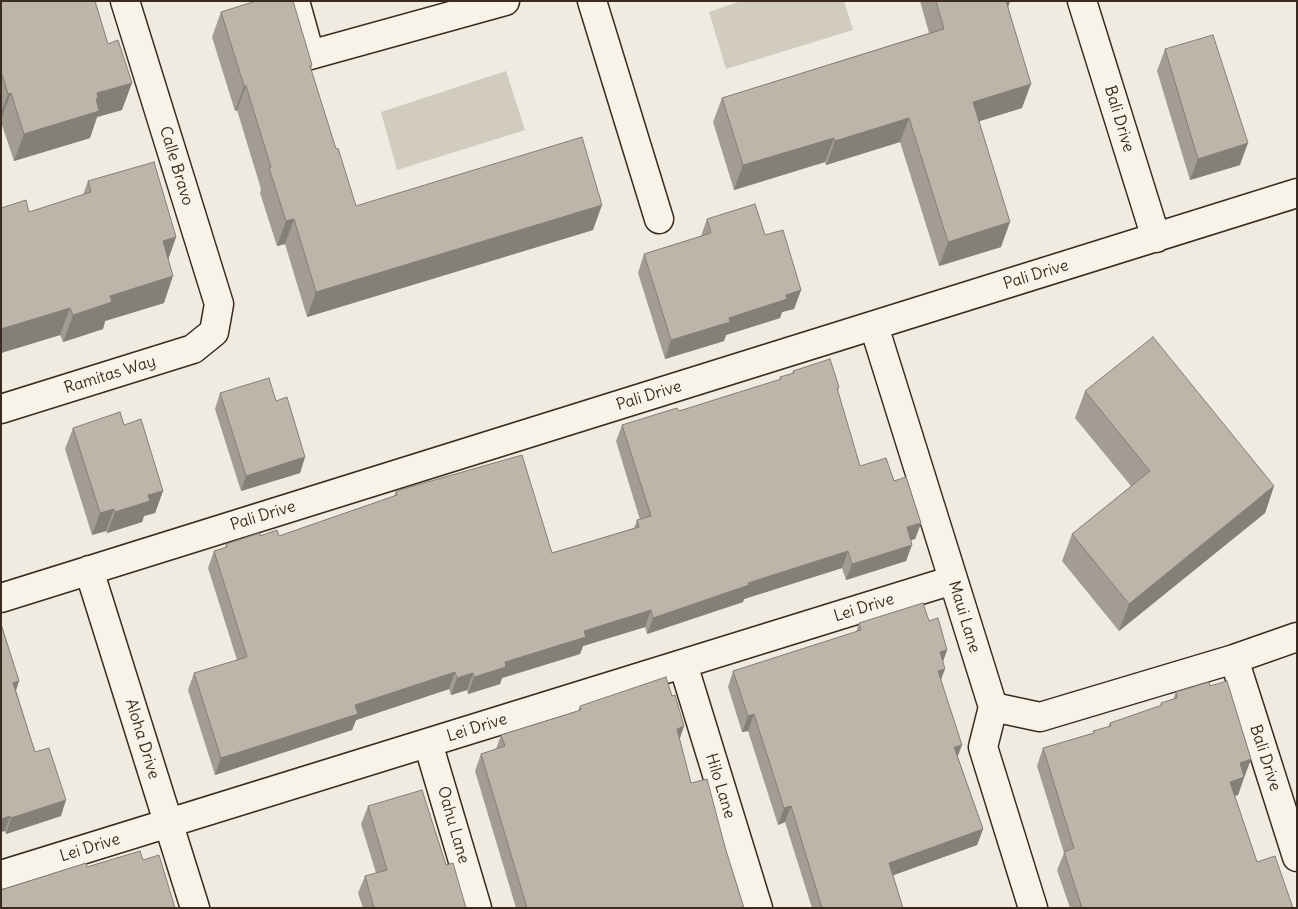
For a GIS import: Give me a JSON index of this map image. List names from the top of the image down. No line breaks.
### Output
{"streets":{"street":["Bali Drive","Calle Bravo","Pali Drive","Ramitas Way","Lei Drive","Maui Lane","Aloha Drive","Hilo Lane","Oahu Lane"]},"crossings":[["Bali Drive","Pali Drive"],["Calle Bravo","Ramitas Way"],["Pali Drive","Maui Lane"],["Pali Drive","Aloha Drive"],["Lei Drive","Maui Lane"],["Lei Drive","Aloha Drive"],["Lei Drive","Hilo Lane"],["Lei Drive","Oahu Lane"]]}
